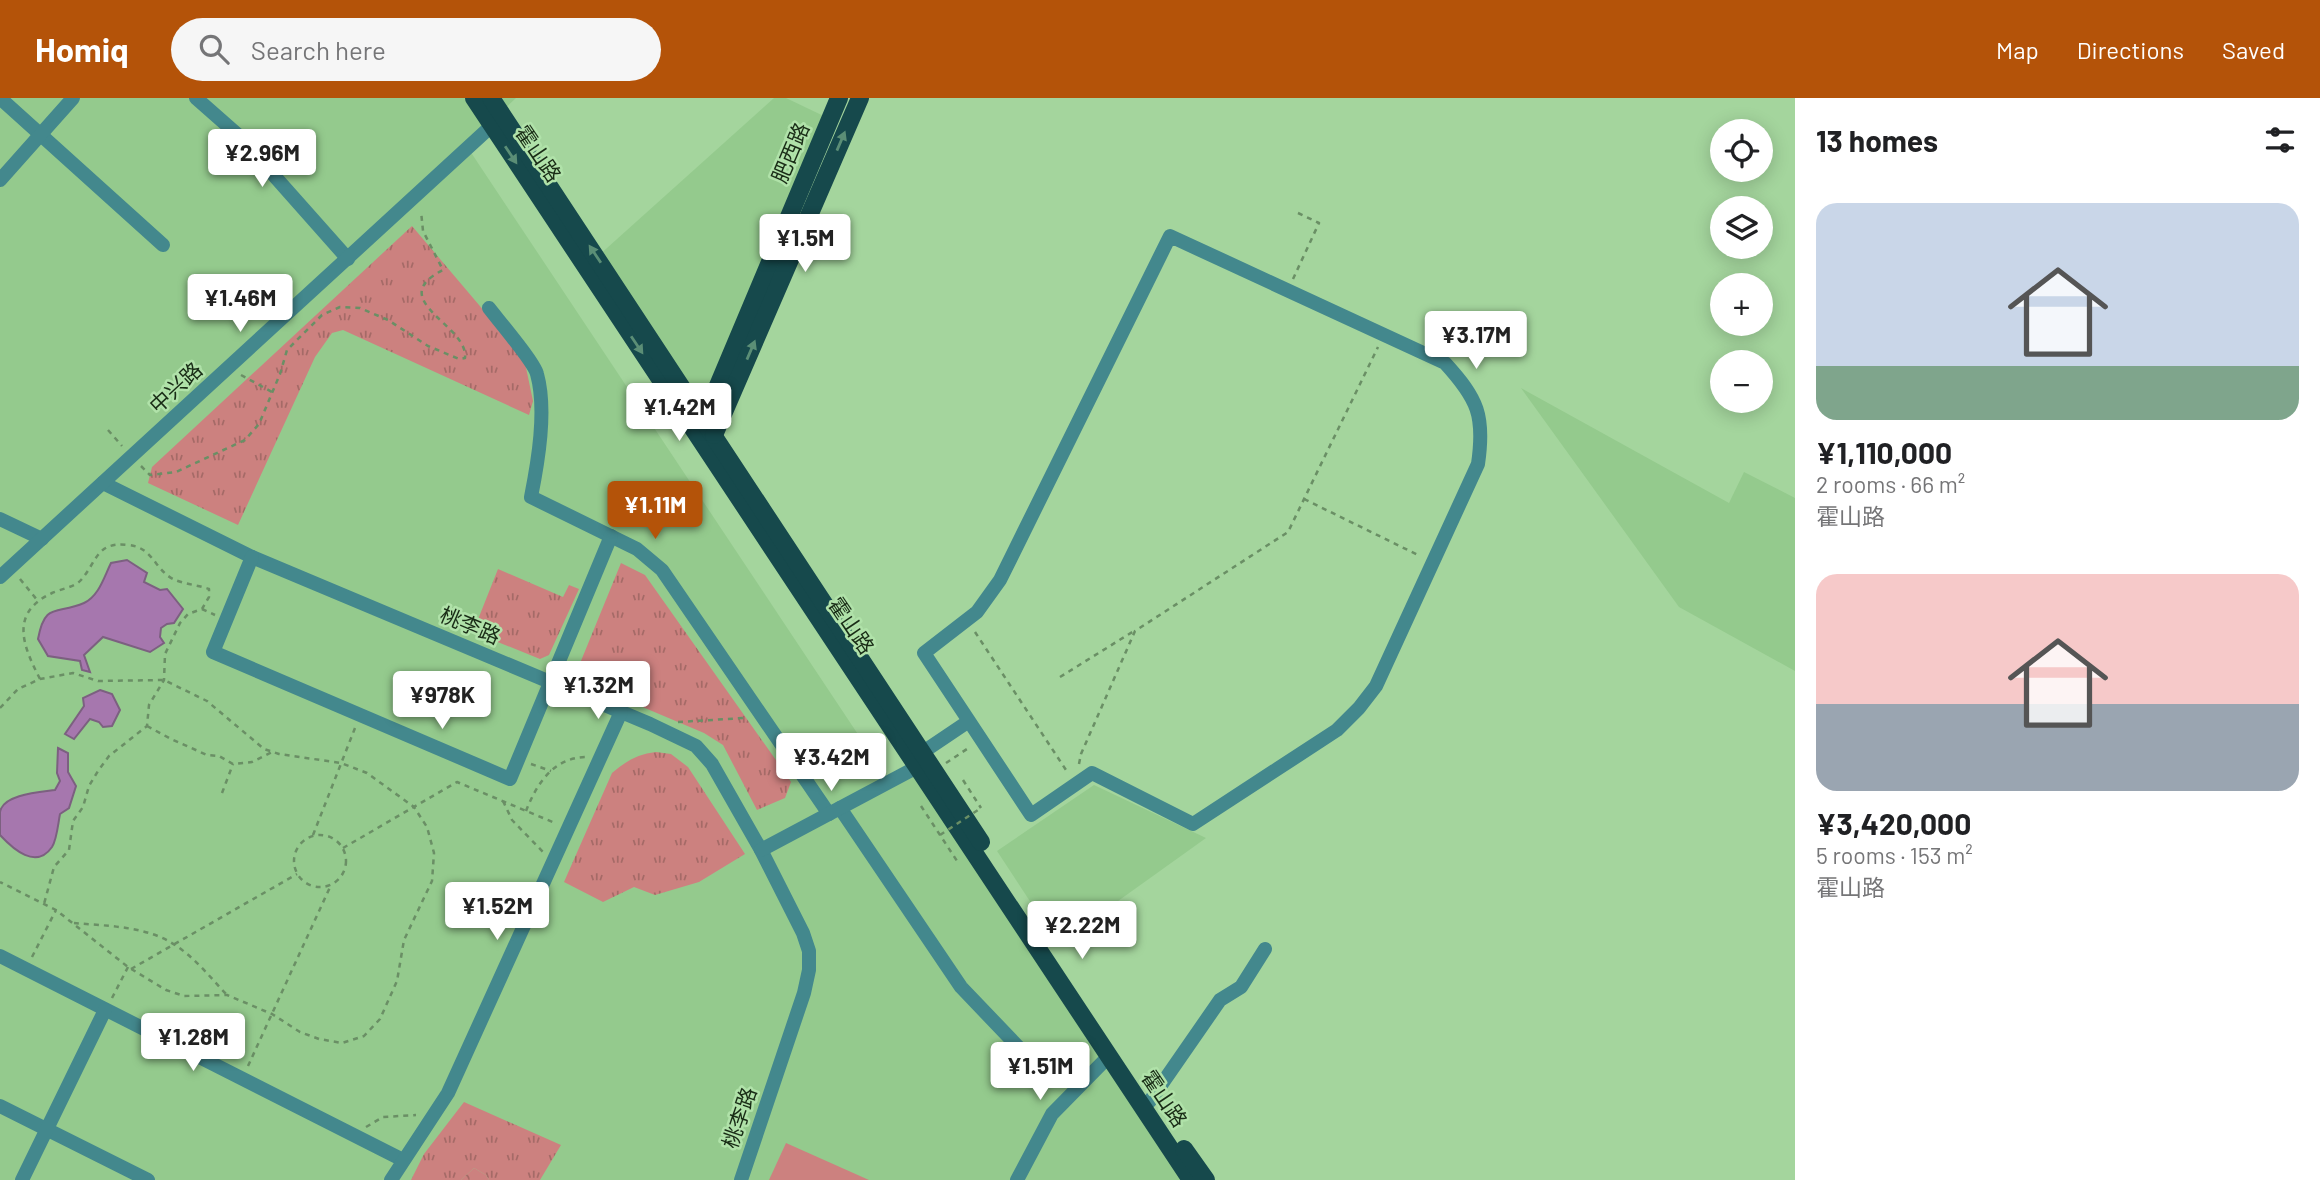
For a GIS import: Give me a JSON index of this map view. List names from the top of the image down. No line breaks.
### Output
{"streets":{"main road":["肥西路","霍山路"],"street":["中兴路","桃李路"]},"crossings":[["肥西路","霍山路"],["霍山路","中兴路"],["中兴路","桃李路"]],"page":{"header":"Homiq","search":"Search here","nav":["Map","Directions","Saved"],"heading":"13 homes","map_buttons":["+","−"],"price":["¥2.96M","¥1.5M","¥1.46M","¥3.17M","¥1.42M","¥1.11M","¥1.32M","¥978K","¥3.42M","¥1.52M","¥2.22M","¥1.28M","¥1.51M"],"list":[{"name":"¥1,110,000","note":"2 rooms · 66 m² · 霍山路"},{"name":"¥3,420,000","note":"5 rooms · 153 m² · 霍山路"}]}}
